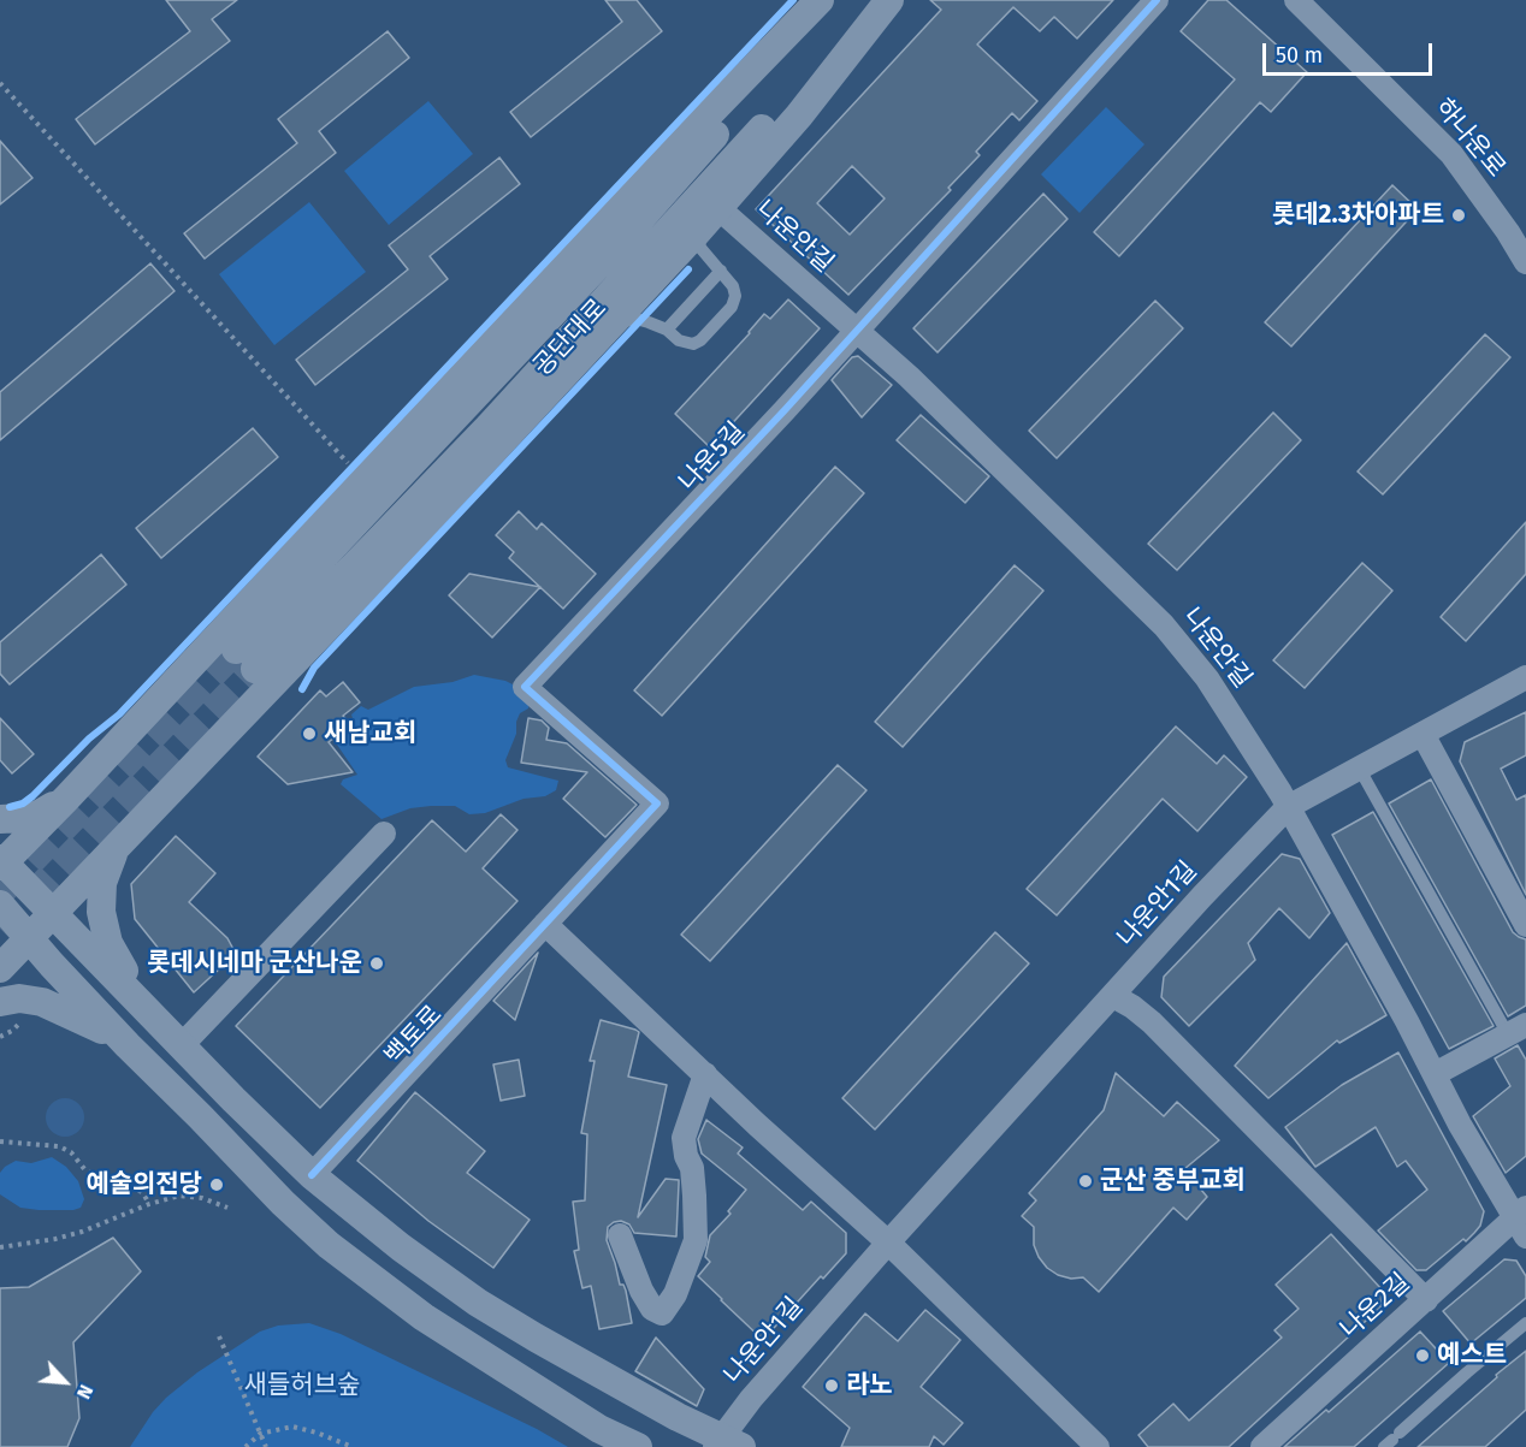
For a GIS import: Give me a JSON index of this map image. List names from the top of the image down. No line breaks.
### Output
{"streets":{"street":["하나운로","나운안길","공단대로","나운5길","나운안1길","백토로","나운2길"]},"crossings":[["나운안길","나운5길"],["나운안길","나운안1길"],["나운안길","나운2길"],["나운5길","백토로"]],"parks":["새들허브숲"],"places":["롯데2.3차아파트","새남교회","롯데시네마 군산나운","군산 중부교회","예술의전당","예스트","라노"],"scale_bar":"50 m","north":"bottom right"}
